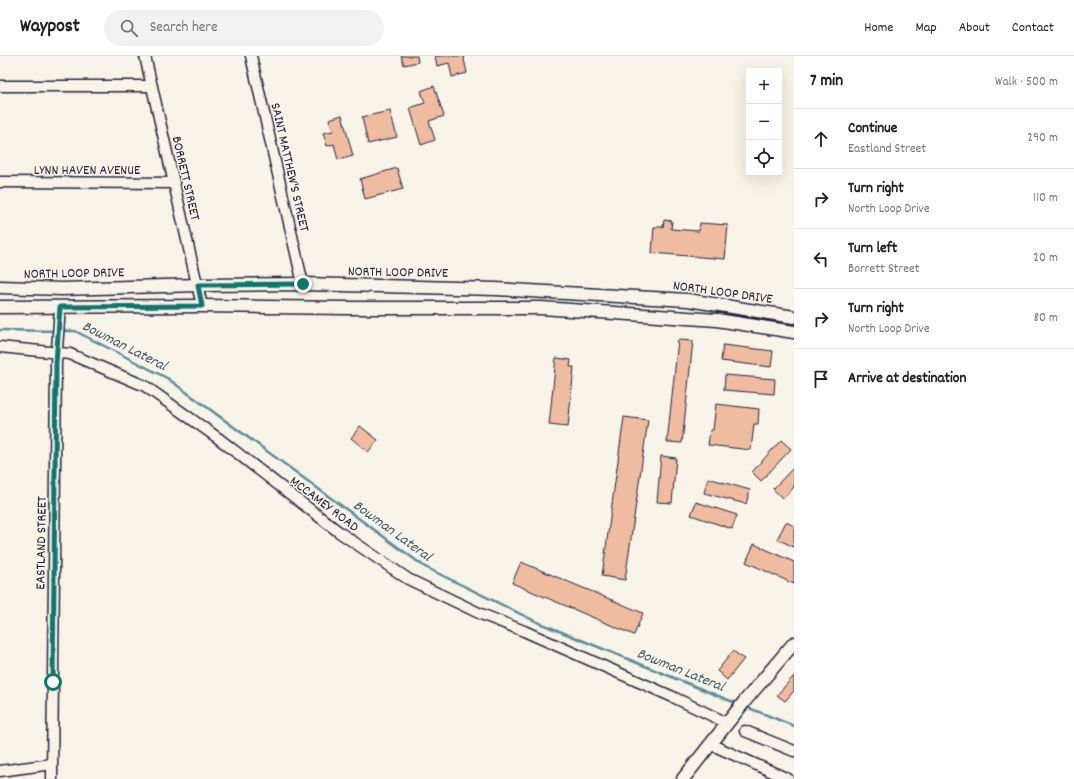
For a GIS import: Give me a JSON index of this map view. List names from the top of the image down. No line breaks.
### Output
{"streets":{"main road":["NORTH LOOP DRIVE"],"street":["SAINT MATTHEW'S STREET","LYNN HAVEN AVENUE","BORRETT STREET","MCCAMEY ROAD","EASTLAND STREET"]},"crossings":[["SAINT MATTHEW'S STREET","NORTH LOOP DRIVE"],["LYNN HAVEN AVENUE","BORRETT STREET"],["BORRETT STREET","NORTH LOOP DRIVE"],["MCCAMEY ROAD","EASTLAND STREET"]],"water":["Bowman Lateral"],"page":{"header":"Waypost","search":"Search here","nav":["Home","Map","About","Contact"],"heading":["7 min","Walk · 500 m"],"map_buttons":["+","−"],"list":[["Continue","Eastland Street","290 m"],["Turn right","North Loop Drive","110 m"],["Turn left","Borrett Street","20 m"],["Turn right","North Loop Drive","80 m"],"Arrive at destination"]}}
